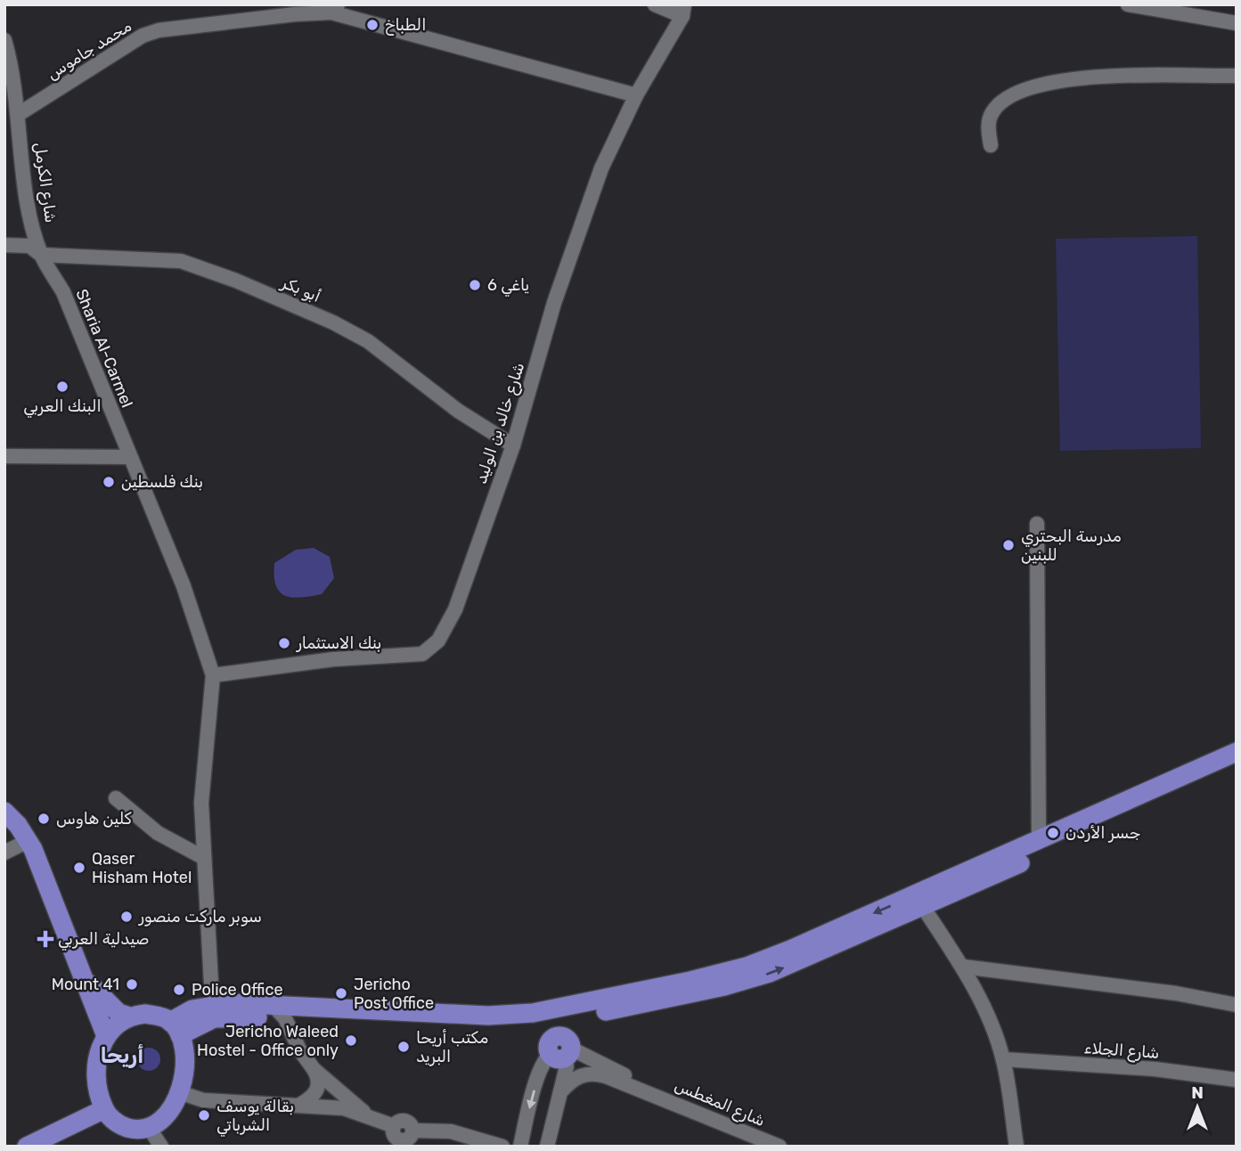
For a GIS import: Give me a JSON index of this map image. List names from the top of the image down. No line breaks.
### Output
{"streets":{"street":["محمد جاموس","شارع الكرمل","أبو بكر","Sharia Al-Carmel","شارع خالد بن الوليد","شارع الجلاء","شارع المغطس"]},"crossings":[["محمد جاموس","شارع الكرمل"],["محمد جاموس","شارع خالد بن الوليد"],["شارع الكرمل","أبو بكر"],["شارع الكرمل","Sharia Al-Carmel"],["أبو بكر","Sharia Al-Carmel"],["أبو بكر","شارع خالد بن الوليد"],["Sharia Al-Carmel","شارع خالد بن الوليد"]],"districts":["أريحا"],"places":{"other":["الطباخ","ياغي 6","البنك العربي","بنك فلسطين","مدرسة البحتري للبنين","بنك الاستثمار","كلين هاوس","جسر الأردن","Qaser Hisham Hotel","سوبر ماركت منصور","Mount 41","Police Office","Jericho Post Office","Jericho Waleed Hostel - Office only","مكتب أريحا البريد","بقالة يوسف الشرباتي"],"health":["صيدلية العربي"]},"north":"top"}
